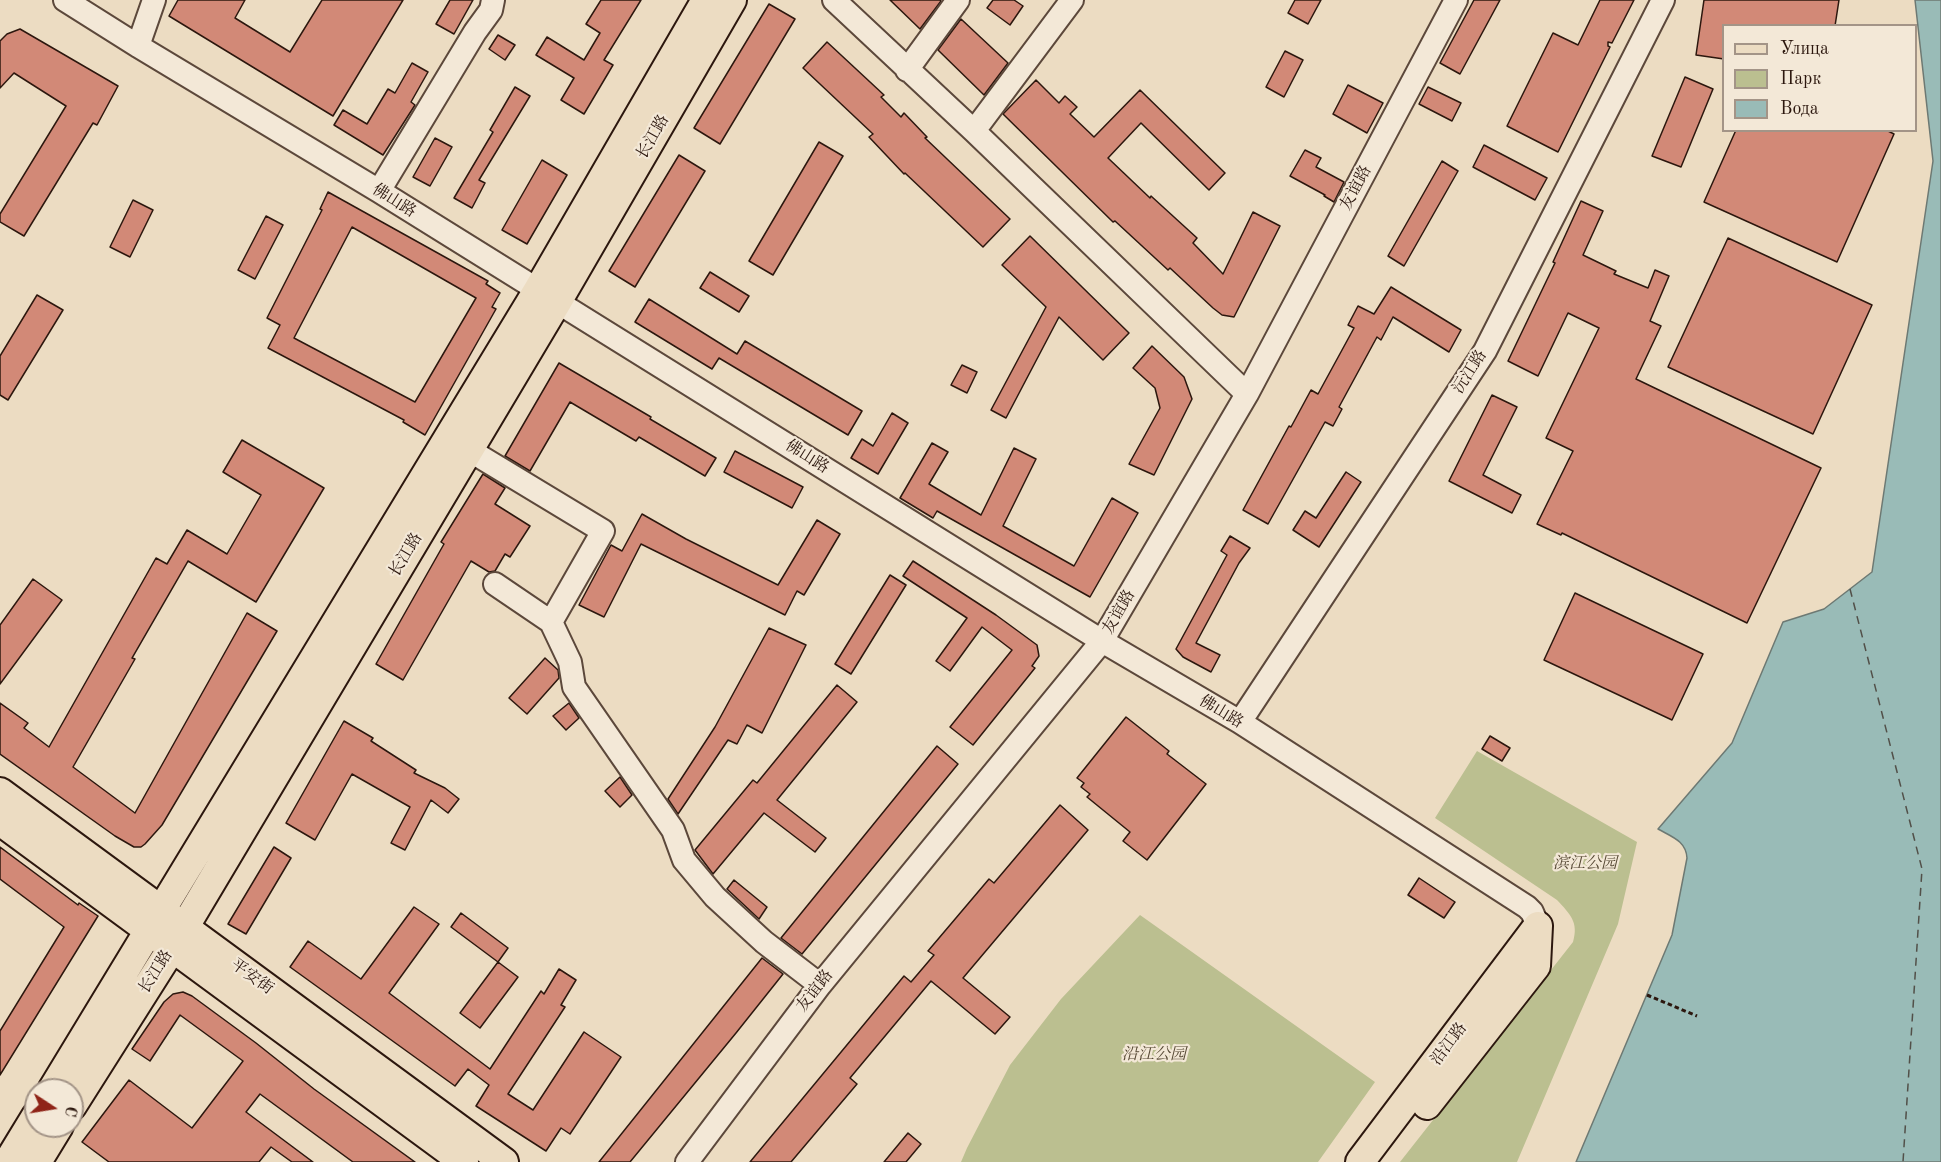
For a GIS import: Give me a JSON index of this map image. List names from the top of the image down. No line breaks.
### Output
{"streets":{"main road":["长江路","平安街","沿江路"],"street":["友谊路","佛山路","沅江路"]},"crossings":[["长江路","佛山路"],["长江路","平安街"],["友谊路","佛山路"],["佛山路","沅江路"],["佛山路","沿江路"]],"parks":["滨江公园","沿江公园"],"legend":["Улица","Парк","Вода"],"north":"right"}
